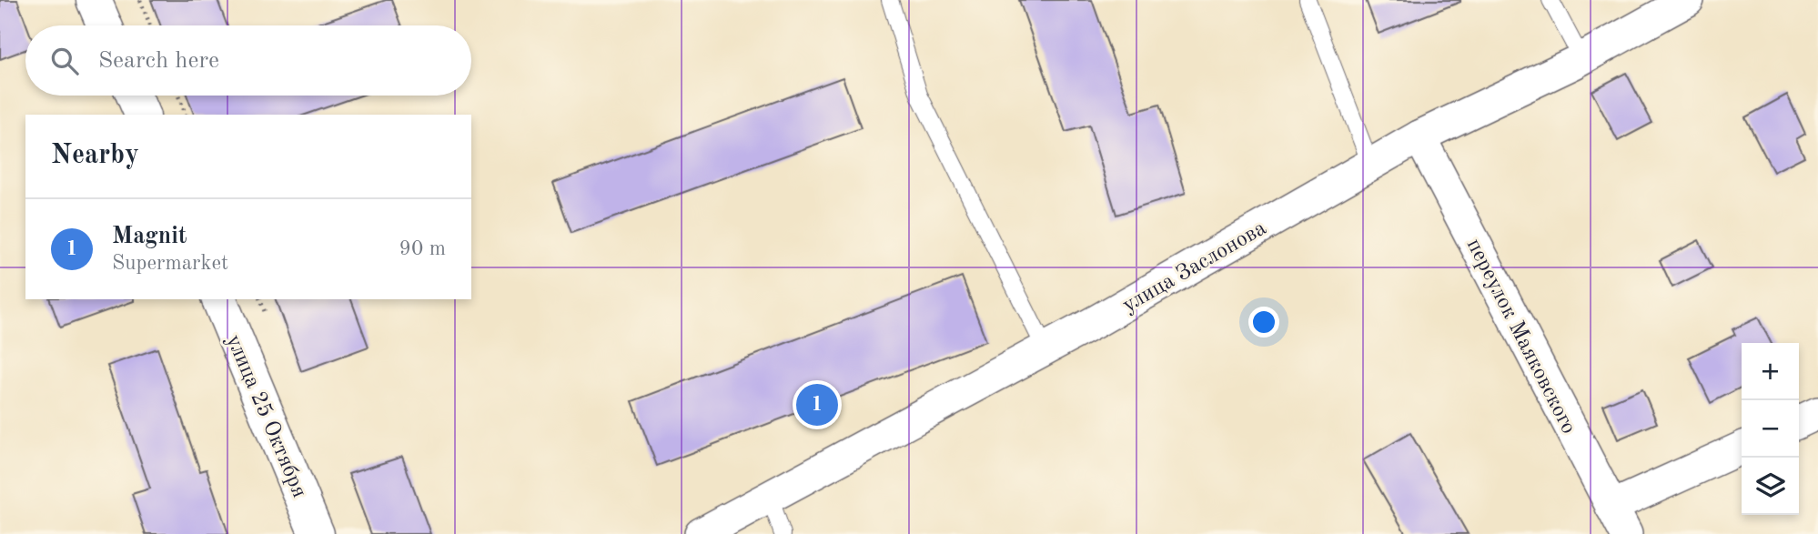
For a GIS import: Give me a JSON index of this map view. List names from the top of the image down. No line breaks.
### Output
{"streets":{"main road":["улица 25 Октября"],"street":["улица Заслонова","переулок Маяковского"]},"crossings":[["улица Заслонова","переулок Маяковского"]],"page":{"search":"Search here","heading":"Nearby","list":[{"mark":"1","name":"Magnit","note":"Supermarket","value":"90 m"}],"map_buttons":["+","−"],"pins":"1"}}
